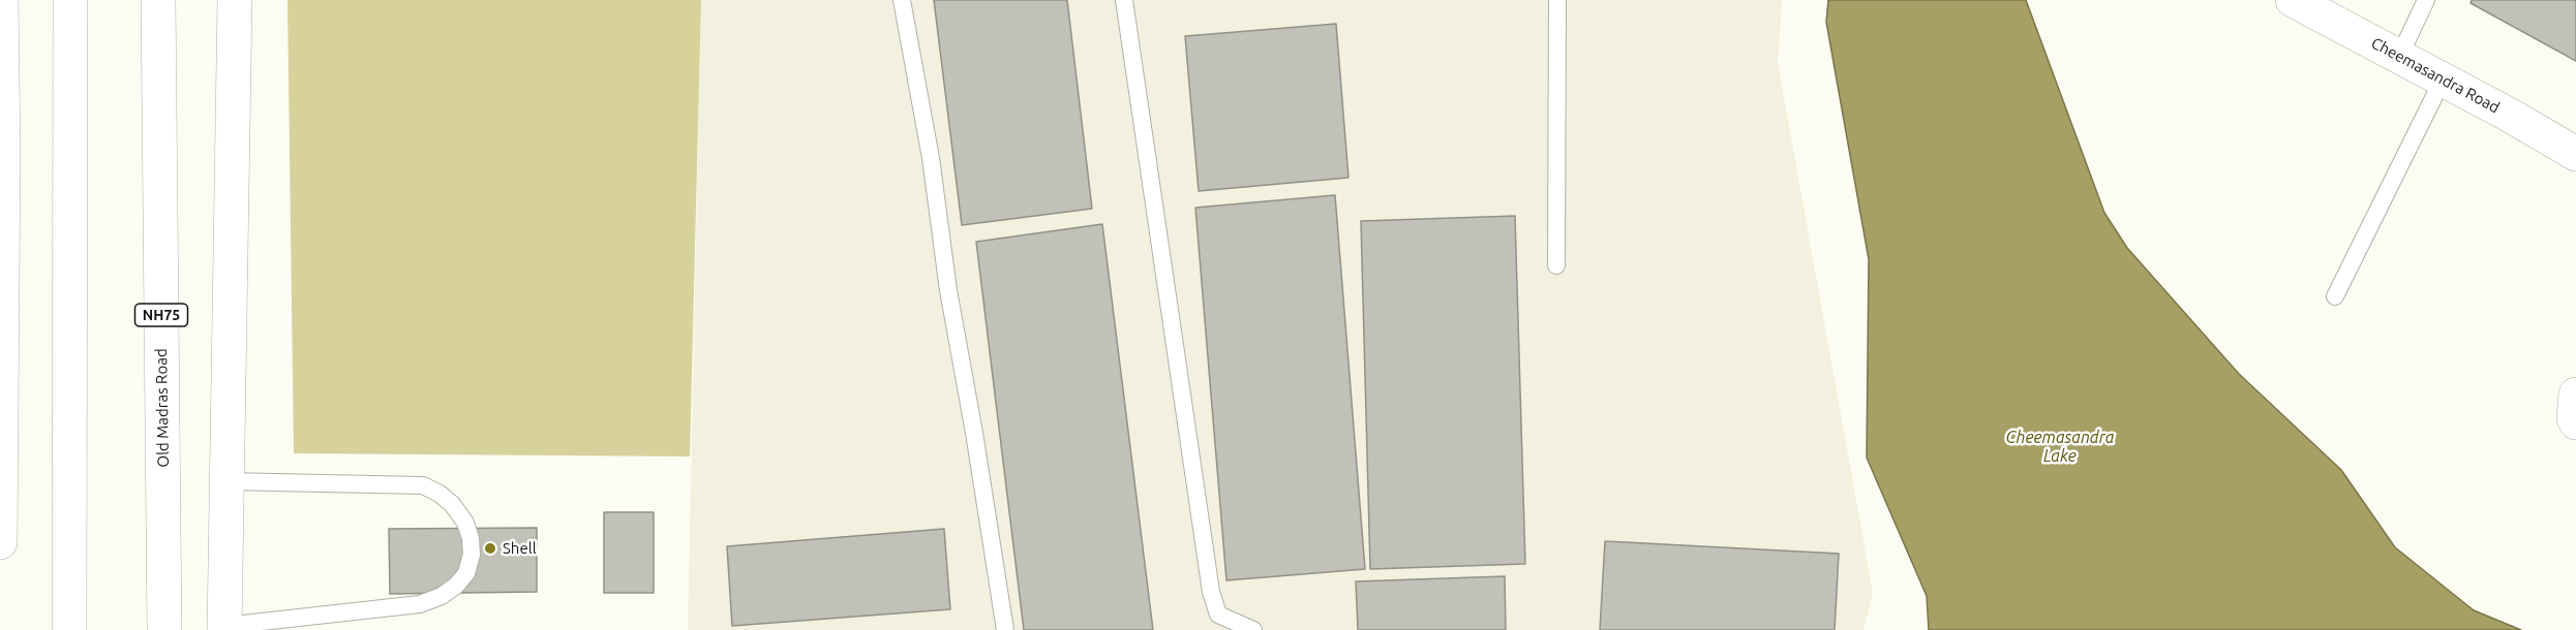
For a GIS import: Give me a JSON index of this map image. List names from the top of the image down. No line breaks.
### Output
{"streets":{"main road":["Cheemasandra Road","NH75","Old Madras Road"]},"water":["Cheemasandra Lake"],"places":["Shell"]}
